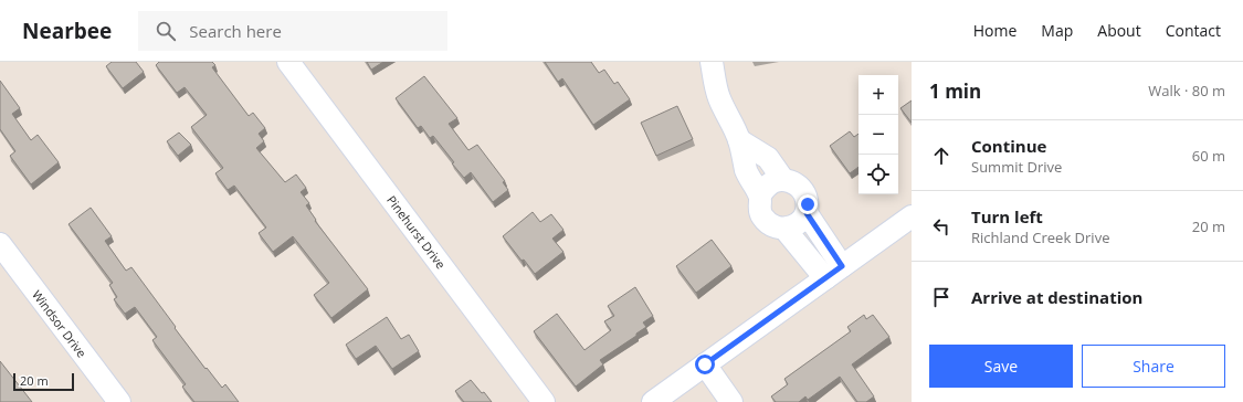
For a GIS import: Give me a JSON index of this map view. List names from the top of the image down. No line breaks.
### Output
{"streets":{"street":["Pinehurst Drive","Windsor Drive"]},"scale_bar":"20 m","page":{"header":"Nearbee","search":"Search here","nav":["Home","Map","About","Contact"],"heading":["1 min","Walk · 80 m"],"map_buttons":["+","−"],"list":[["Continue","Summit Drive","60 m"],["Turn left","Richland Creek Drive","20 m"],"Arrive at destination"],"buttons":["Save","Share"],"scale":"20 m"}}
